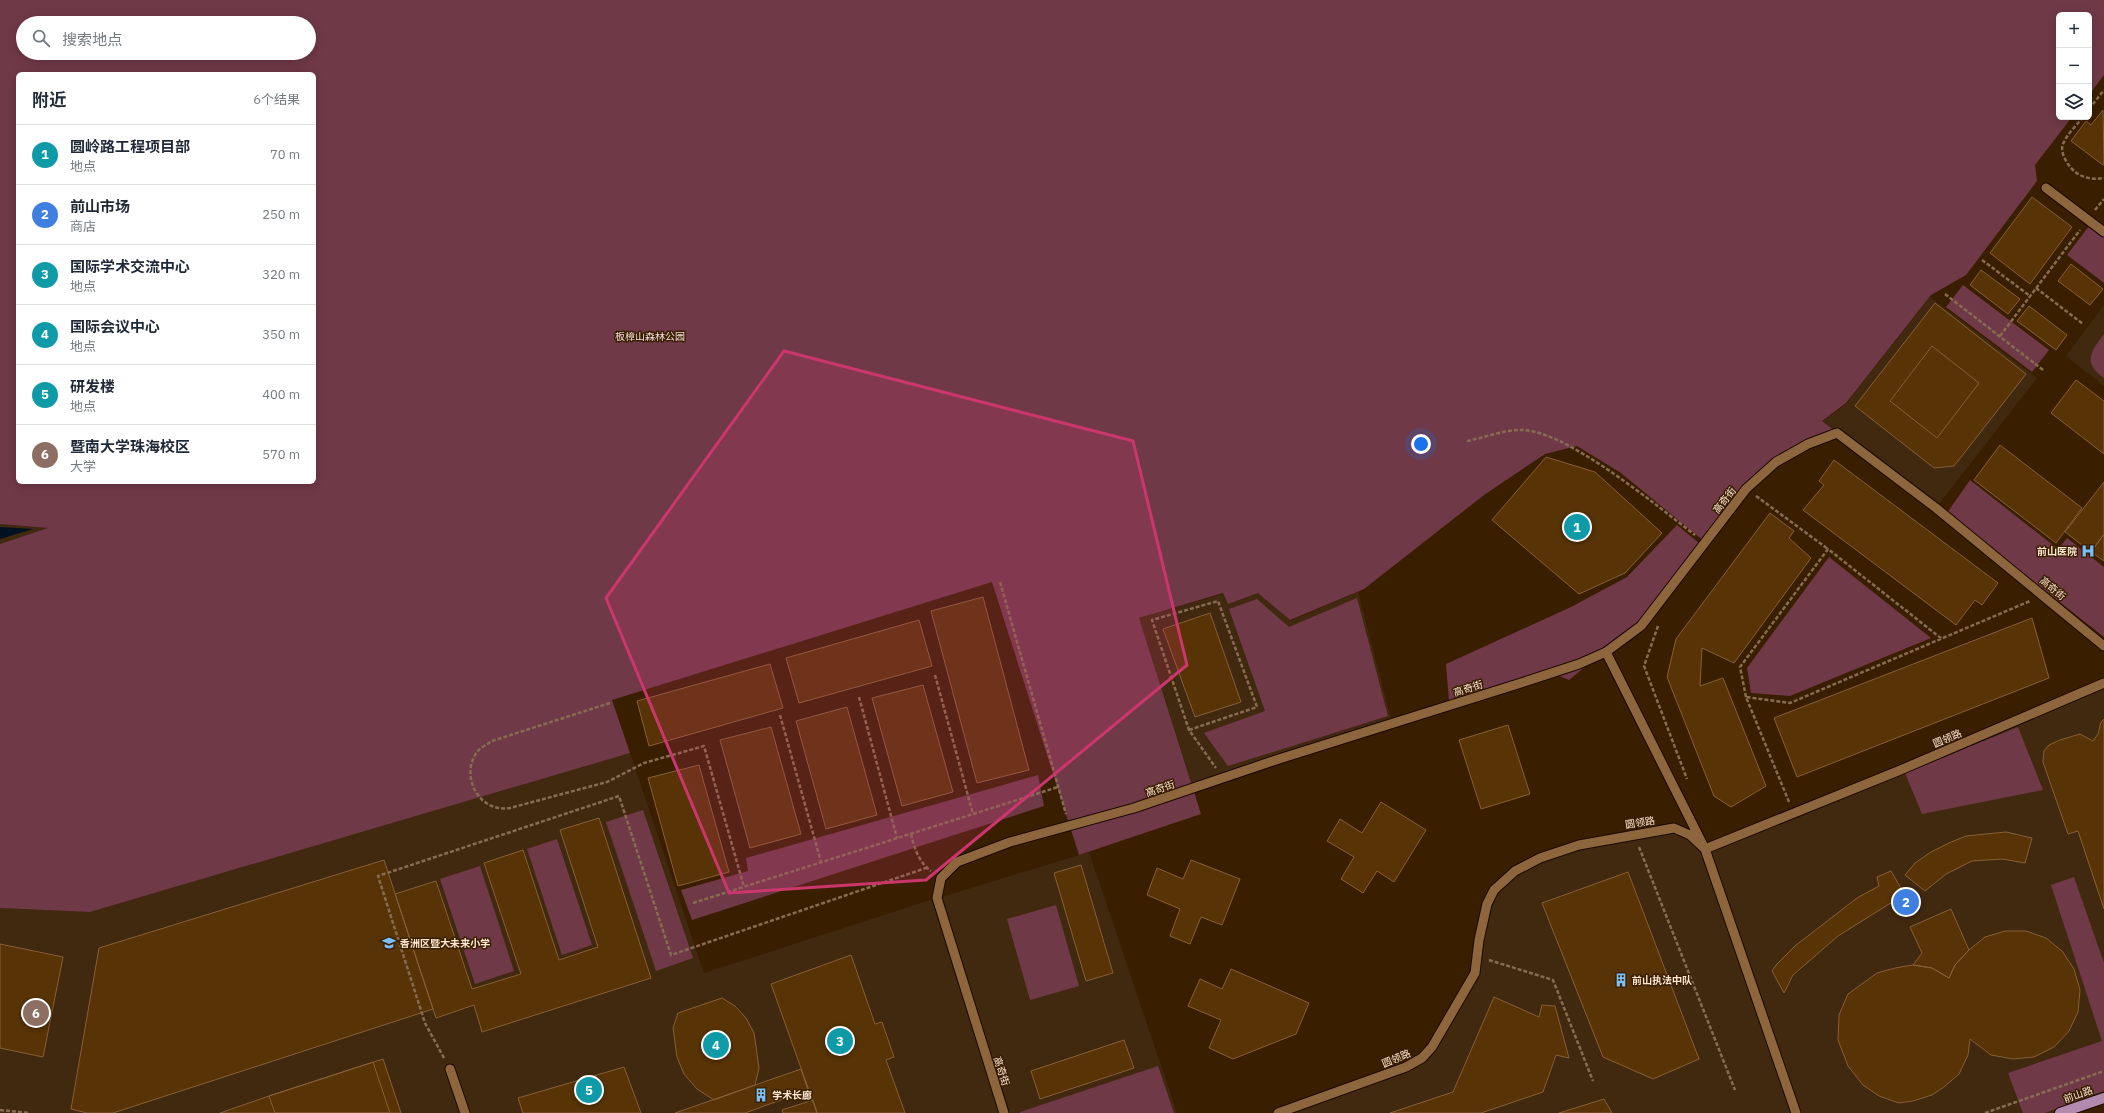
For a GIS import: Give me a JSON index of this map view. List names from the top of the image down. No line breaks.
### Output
{"streets":{"main road":["前山路"],"lane":["高奇街","圆领路"]},"parks":["板樟山森林公园"],"places":{"hospital":["前山医院"],"school or university":["香洲区暨大未来小学"],"building":["前山执法中队","学术长廊"]},"page":{"map_buttons":["+","−"],"search":"搜索地点","heading":["附近","6个结果"],"list":[{"mark":"1","name":"圆岭路工程项目部","note":"地点","value":"70 m"},{"mark":"2","name":"前山市场","note":"商店","value":"250 m"},{"mark":"3","name":"国际学术交流中心","note":"地点","value":"320 m"},{"mark":"4","name":"国际会议中心","note":"地点","value":"350 m"},{"mark":"5","name":"研发楼","note":"地点","value":"400 m"},{"mark":"6","name":"暨南大学珠海校区","note":"大学","value":"570 m"}],"pins":["1","2","6","3","4","5"]}}
